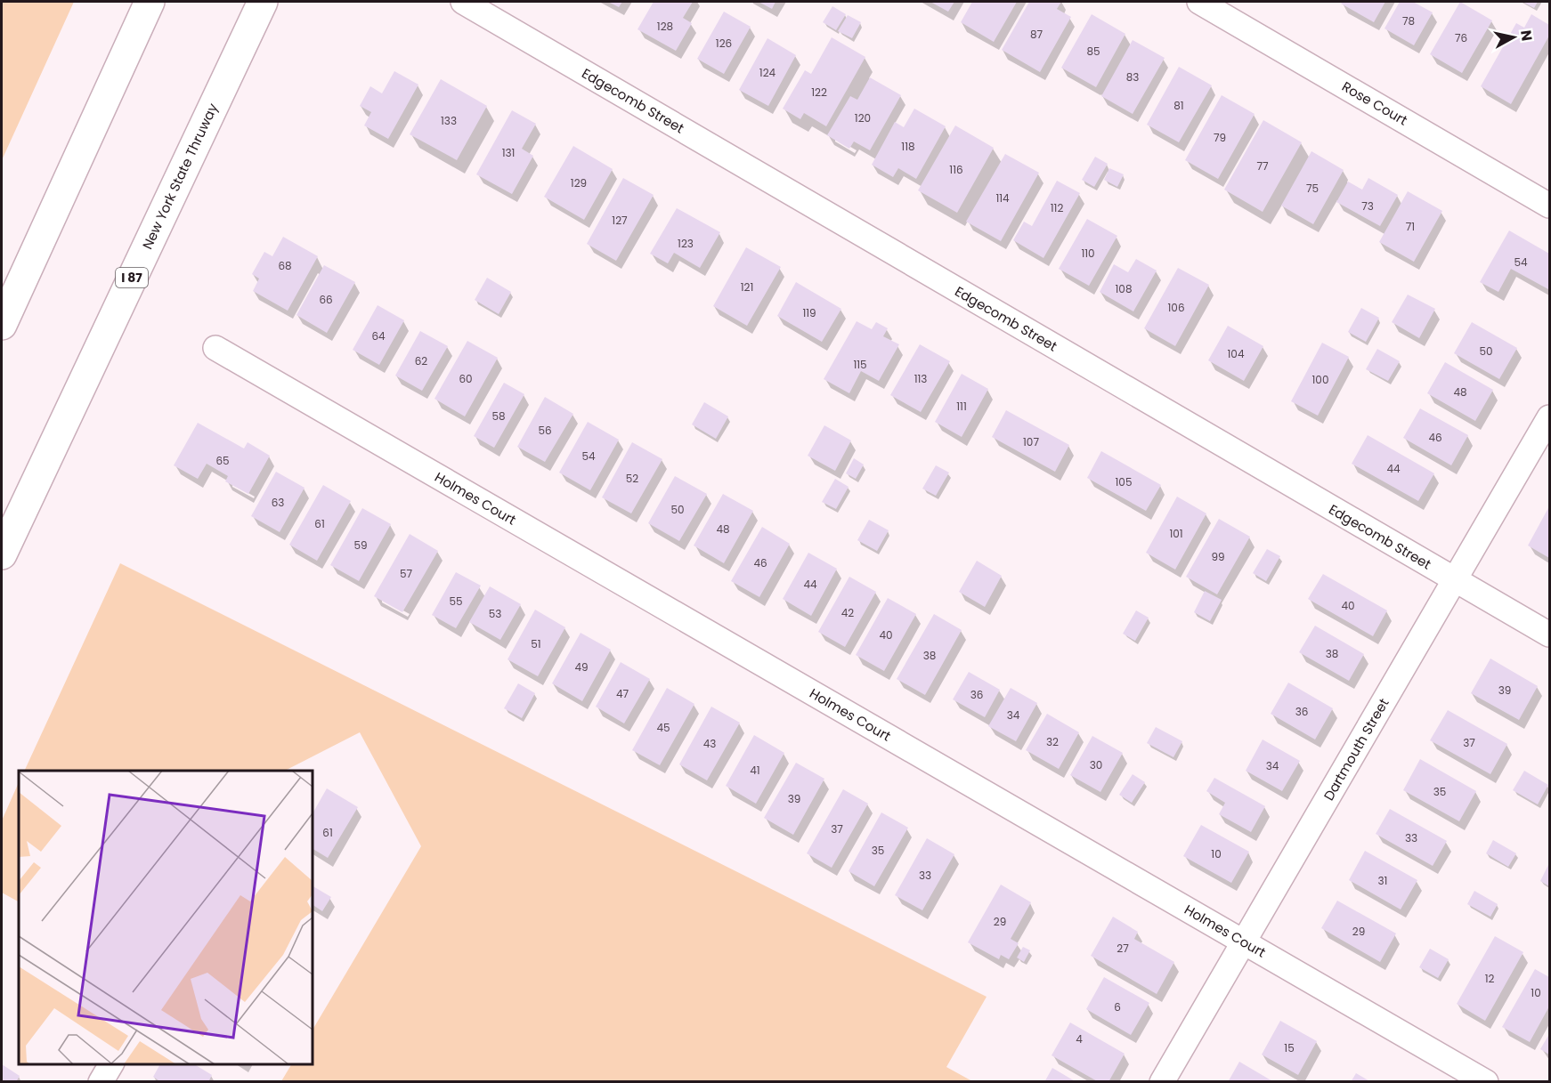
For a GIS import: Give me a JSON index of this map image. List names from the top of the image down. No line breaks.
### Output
{"streets":{"highway":["New York State Thruway","I 87"],"street":["Edgecomb Street","Rose Court","Holmes Court","Dartmouth Street"]},"crossings":[["Edgecomb Street","Dartmouth Street"],["Holmes Court","Dartmouth Street"]],"house_numbers":["78","128","87","76","126","85","124","83","122","81","120","133","79","118","131","77","116","129","75","114","73","112","127","71","123","110","54","68","121","108","66","106","119","64","50","104","62","115","60","113","100","48","111","58","56","46","107","54","65","44","52","105","63","50","61","48","101","59","99","46","57","44","55","40","42","53","40","51","38","38","49","39","47","36","36","34","45","32","37","43","30","34","41","35","39","37","61","33","35","10","33","31","29","29","27","12","10","6","4","15"],"north":"right"}
